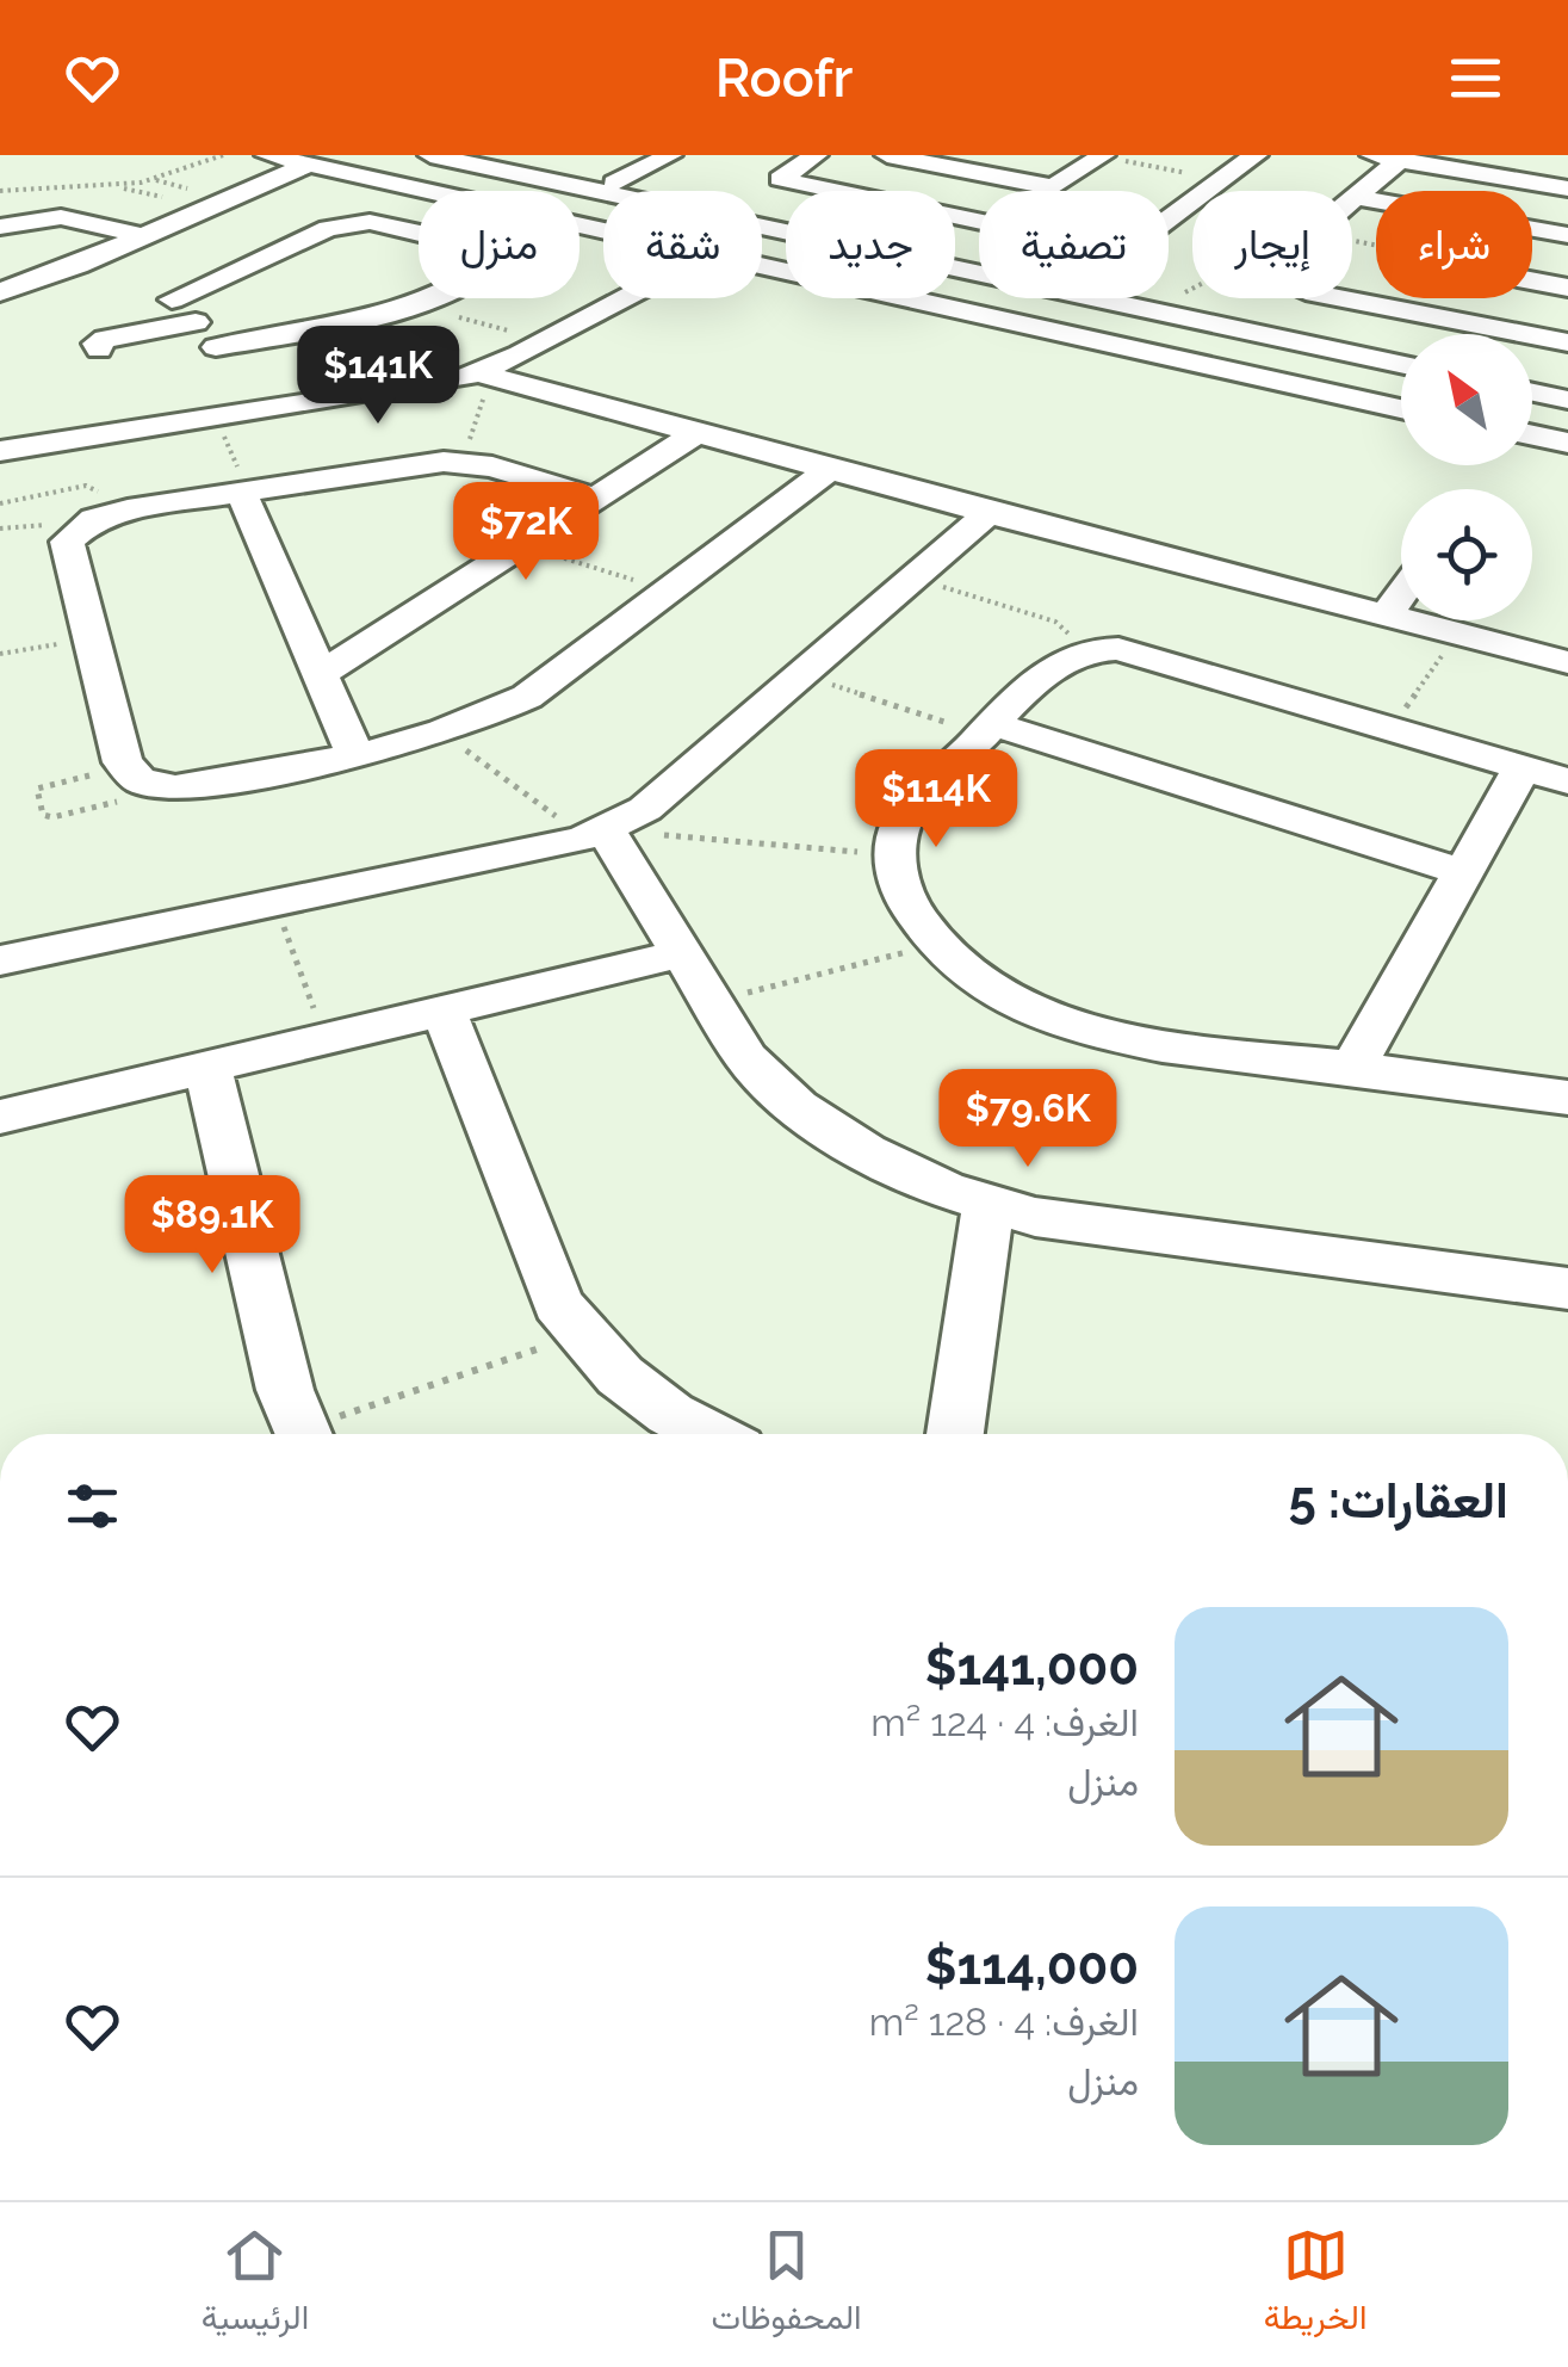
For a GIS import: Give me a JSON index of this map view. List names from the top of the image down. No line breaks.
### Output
{"north":"top left","page":{"header":"Roofr","chip":["شراء","إيجار","تصفية","جديد","شقة","منزل"],"price":["$141K","$72K","$114K","$79.6K","$89.1K"],"heading":"العقارات: 5","list":[{"name":"$141,000","note":"الغرف: 4 · 124 m² · منزل"},{"name":"$114,000","note":"الغرف: 4 · 128 m² · منزل"}],"tabs":["الخريطة","المحفوظات","الرئيسية"]}}
